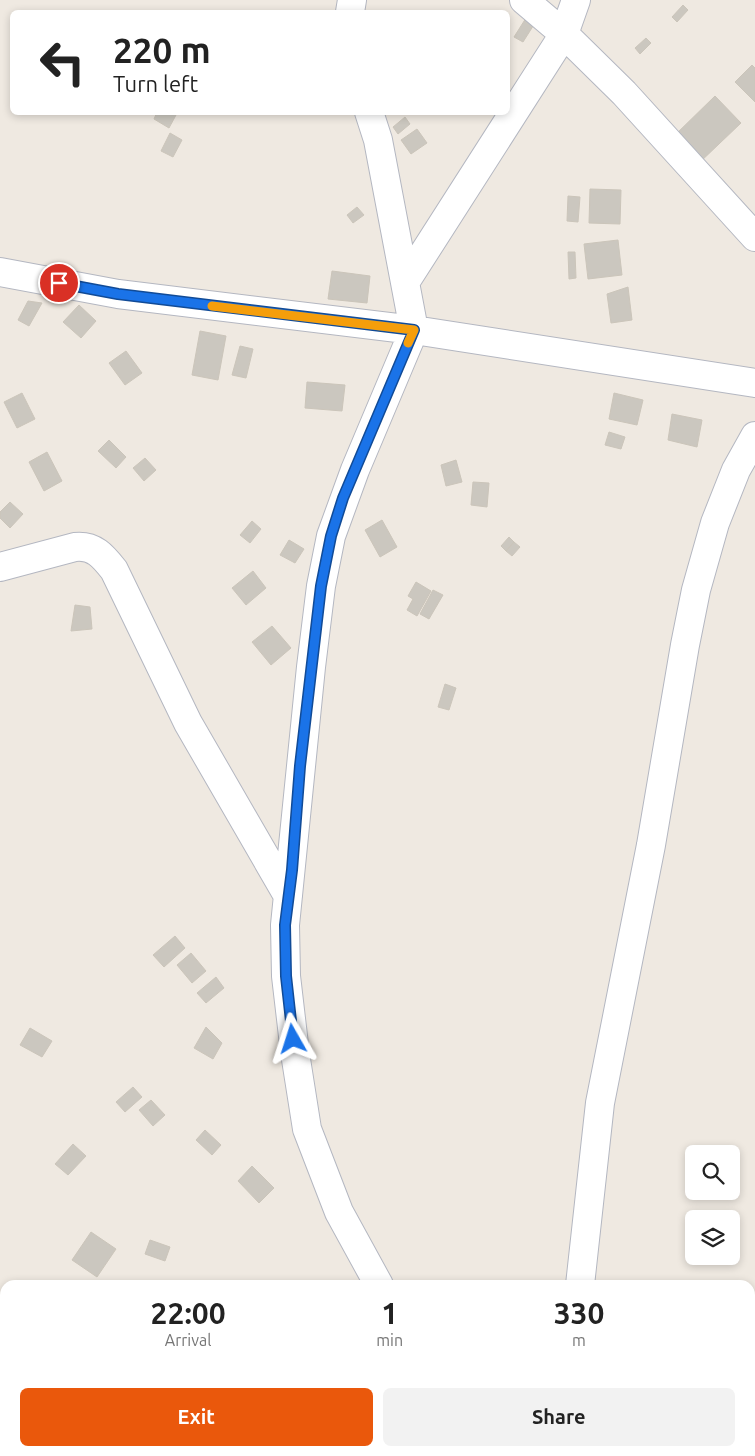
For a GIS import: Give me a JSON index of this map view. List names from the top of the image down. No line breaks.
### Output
{"page":{"turn":["220 m","Turn left"],"eta":["22:00","Arrival","1","min","330","m"],"buttons":["Exit","Share"]}}
